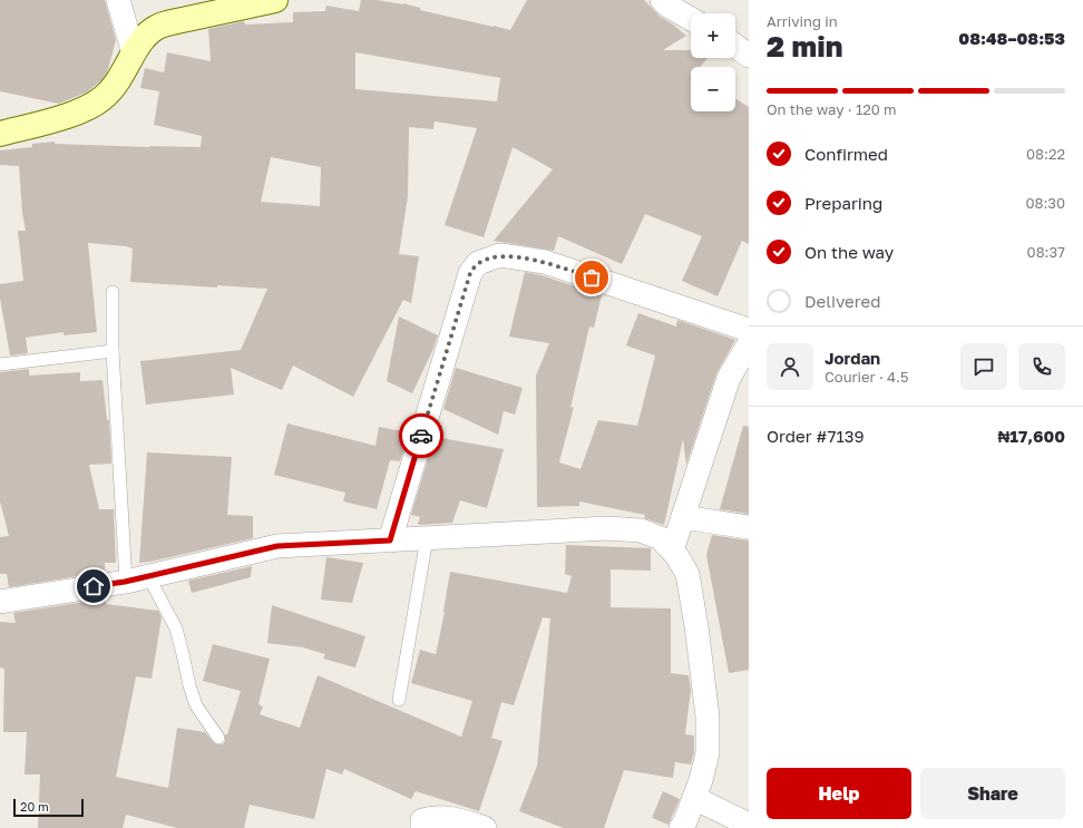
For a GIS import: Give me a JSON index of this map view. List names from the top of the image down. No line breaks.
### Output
{"scale_bar":"20 m","page":{"heading":["2 min","Arriving in","08:48–08:53"],"panel":["Jordan","Courier · 4.5","Order #7139","₦17,600"],"map_buttons":["+","−"],"bar":"On the way · 120 m","list":[["Confirmed","08:22"],["Preparing","08:30"],["On the way","08:37"],"Delivered"],"buttons":["Help","Share"],"scale":"20 m"}}
